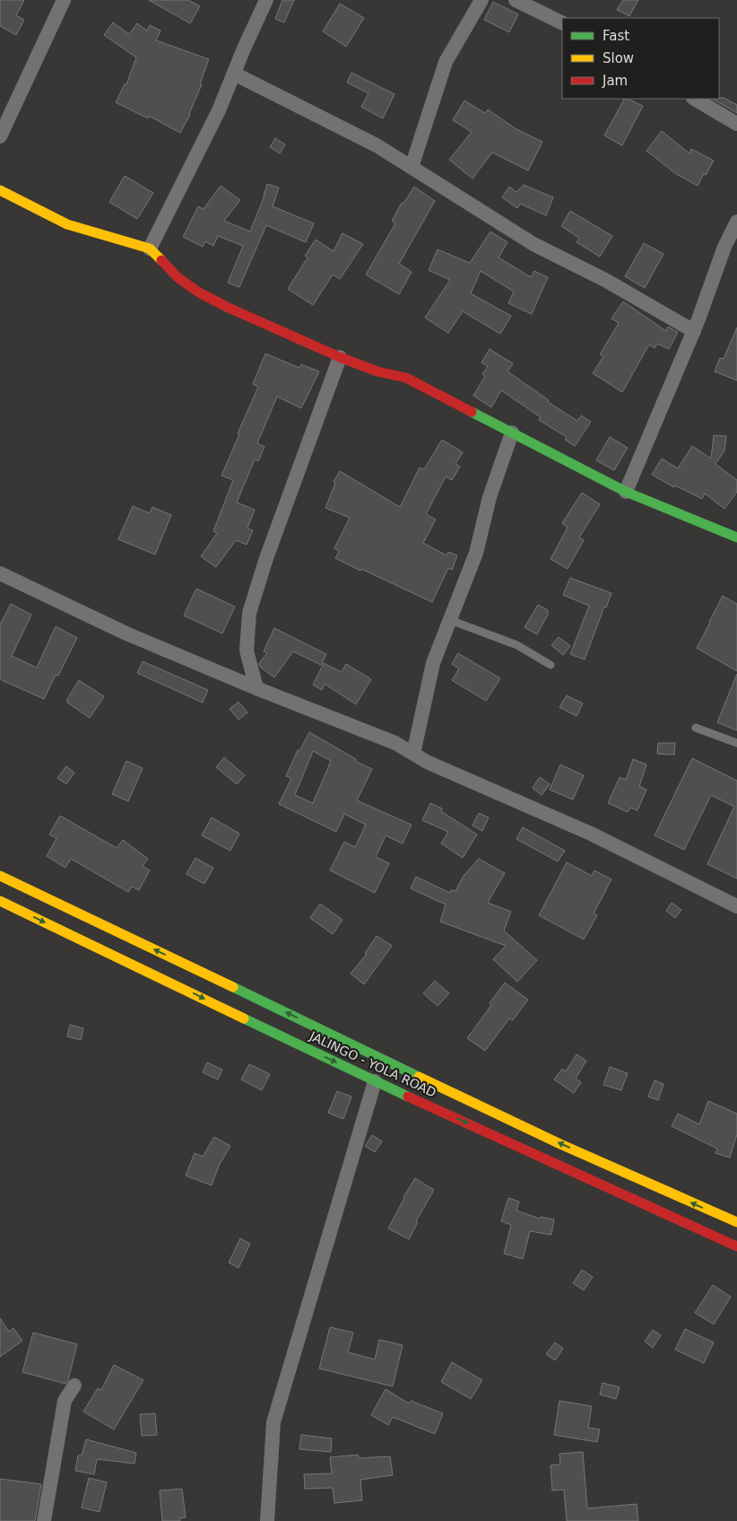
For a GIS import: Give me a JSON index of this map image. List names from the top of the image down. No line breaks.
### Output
{"streets":{"main road":["JALINGO - YOLA ROAD"]},"legend":["Fast","Slow","Jam"]}
